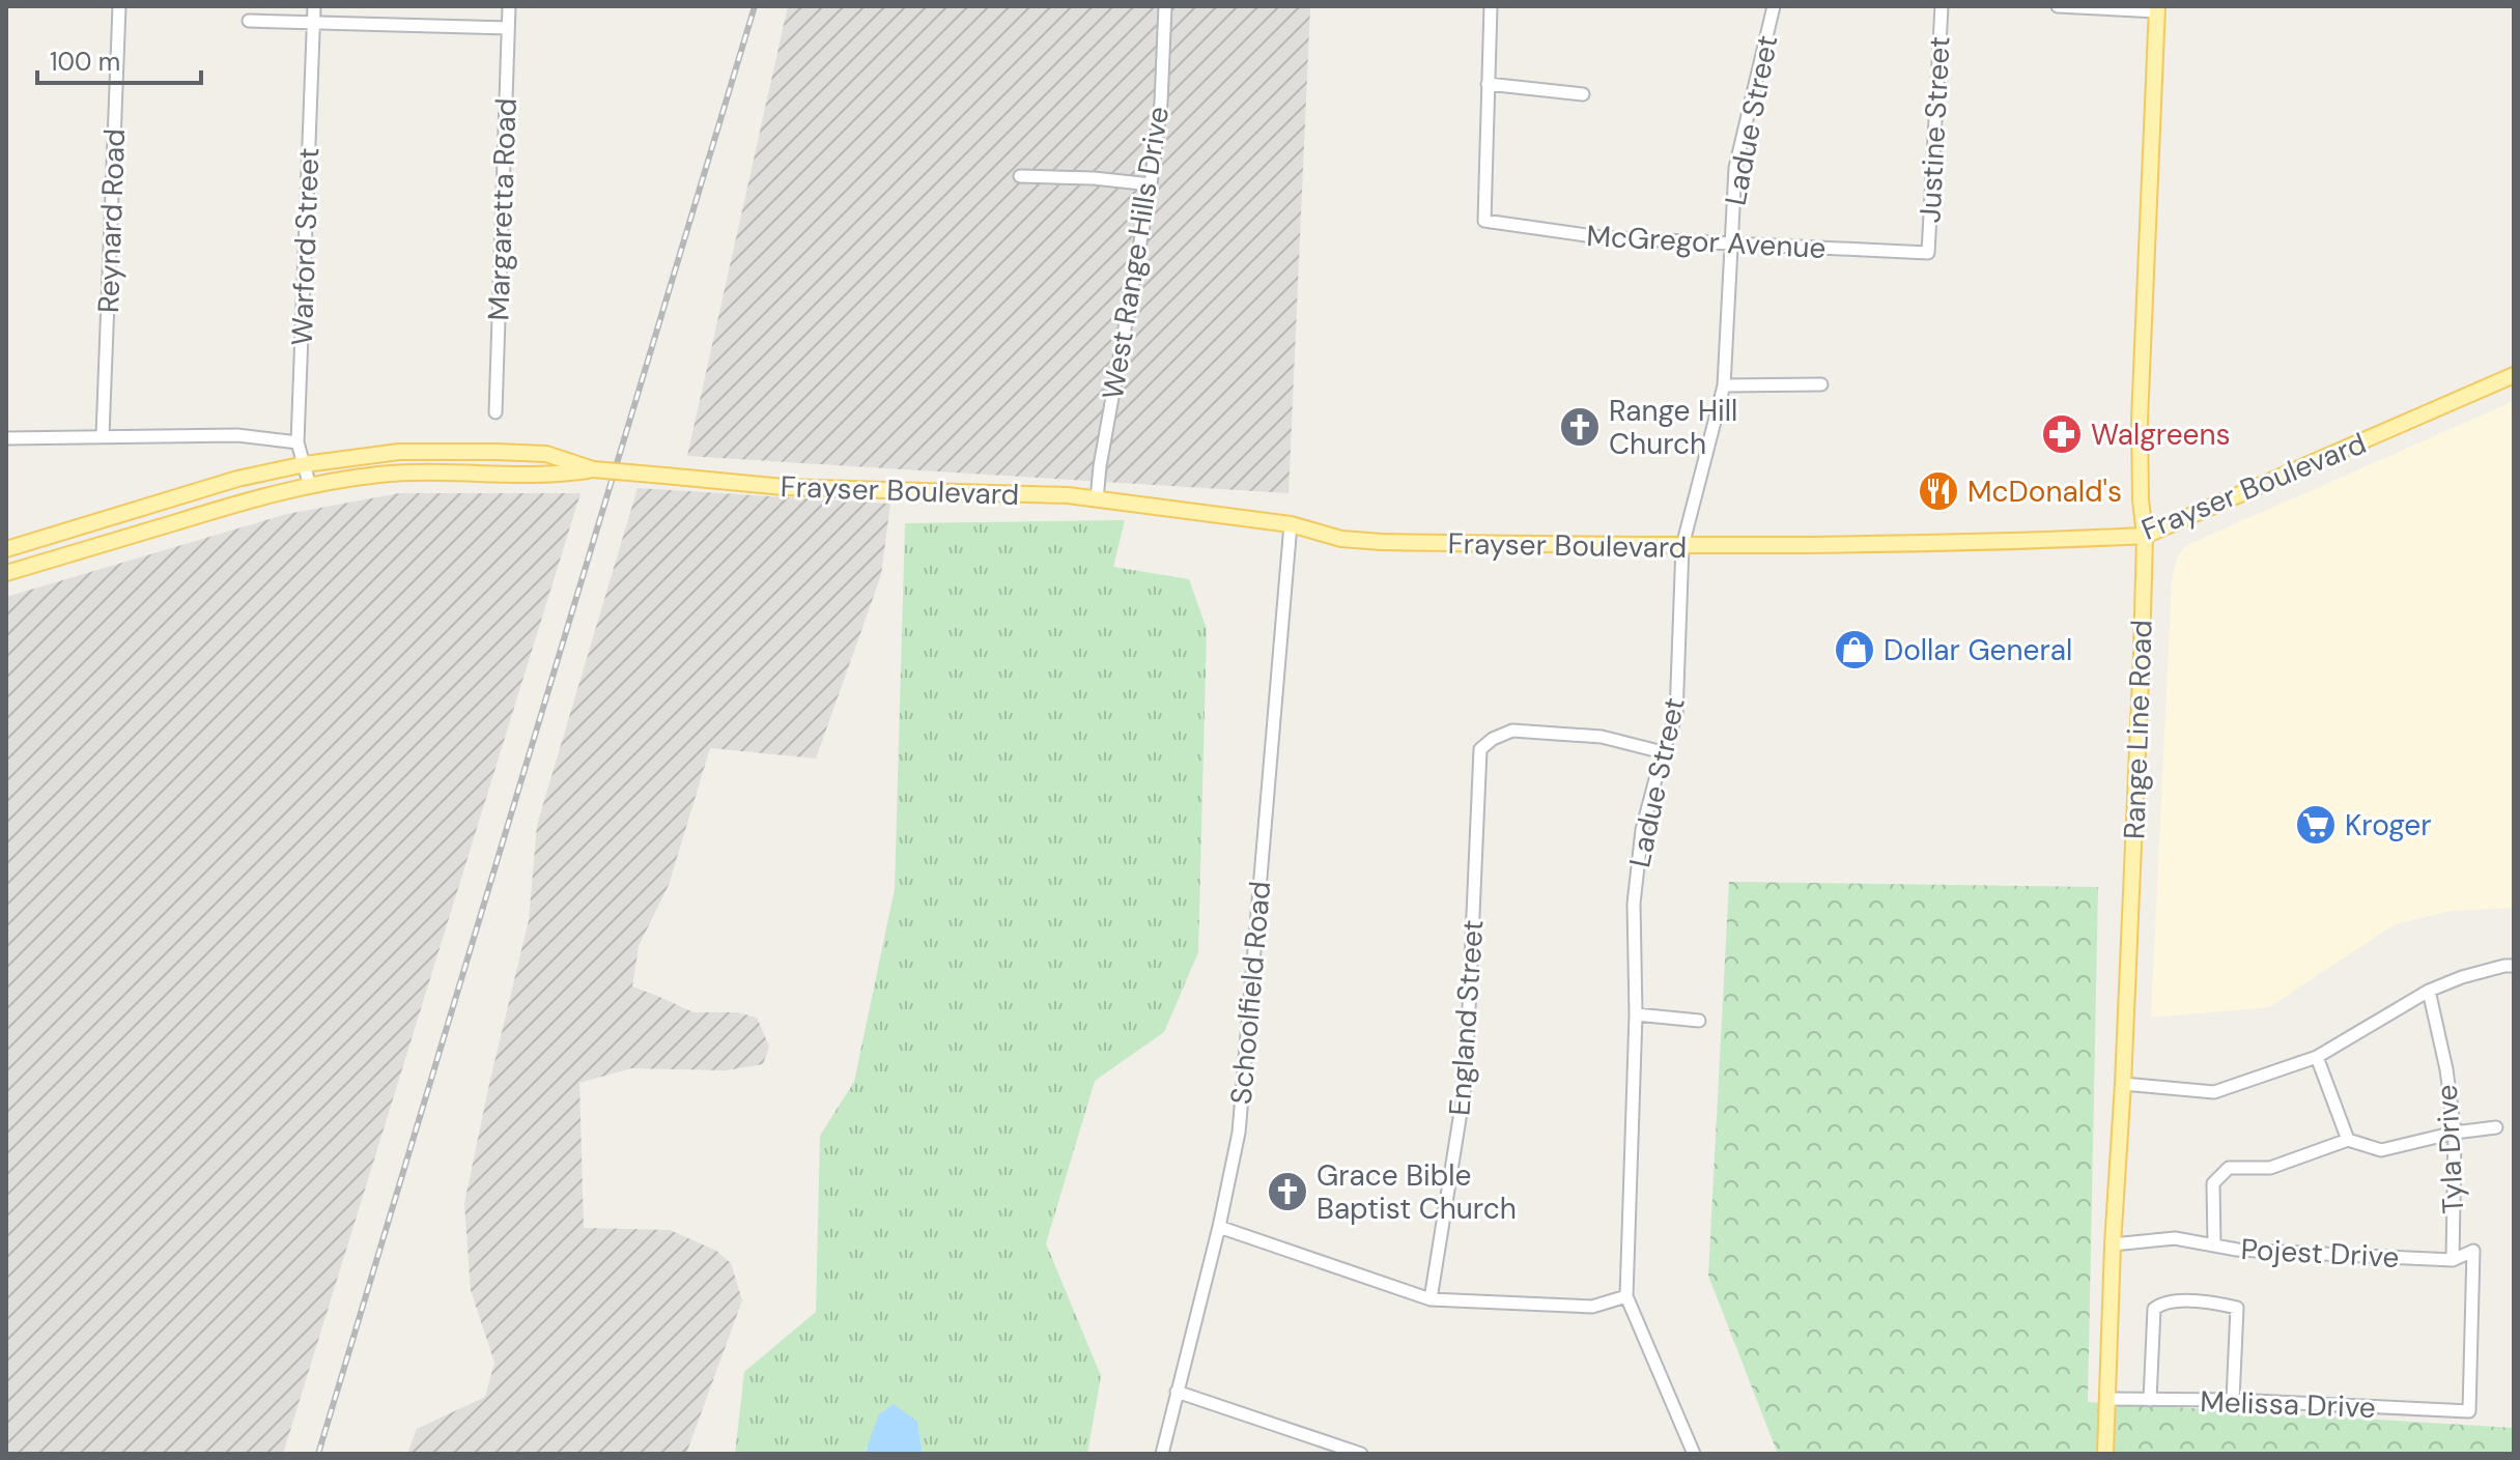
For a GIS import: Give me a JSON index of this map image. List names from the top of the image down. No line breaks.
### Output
{"streets":{"main road":["Frayser Boulevard","Range Line Road"],"street":["Ladue Street","Justine Street","Margaretta Road","Reynard Road","McGregor Avenue","Warford Street","West Range Hills Drive","Schoolfield Road","England Street","Tyla Drive","Pojest Drive","Melissa Drive"]},"crossings":[["Ladue Street","McGregor Avenue"],["Ladue Street","Frayser Boulevard"],["Ladue Street","England Street"],["Justine Street","McGregor Avenue"],["West Range Hills Drive","Frayser Boulevard"],["Frayser Boulevard","Range Line Road"],["Frayser Boulevard","Schoolfield Road"],["Range Line Road","Pojest Drive"],["Range Line Road","Melissa Drive"],["Tyla Drive","Pojest Drive"],["Tyla Drive","Melissa Drive"],["Pojest Drive","Melissa Drive"]],"places":{"church":["Range Hill Church","Grace Bible Baptist Church"],"pharmacy":["Walgreens"],"restaurant":["McDonald's"],"shop":["Dollar General"],"supermarket":["Kroger"]},"scale_bar":"100 m"}
